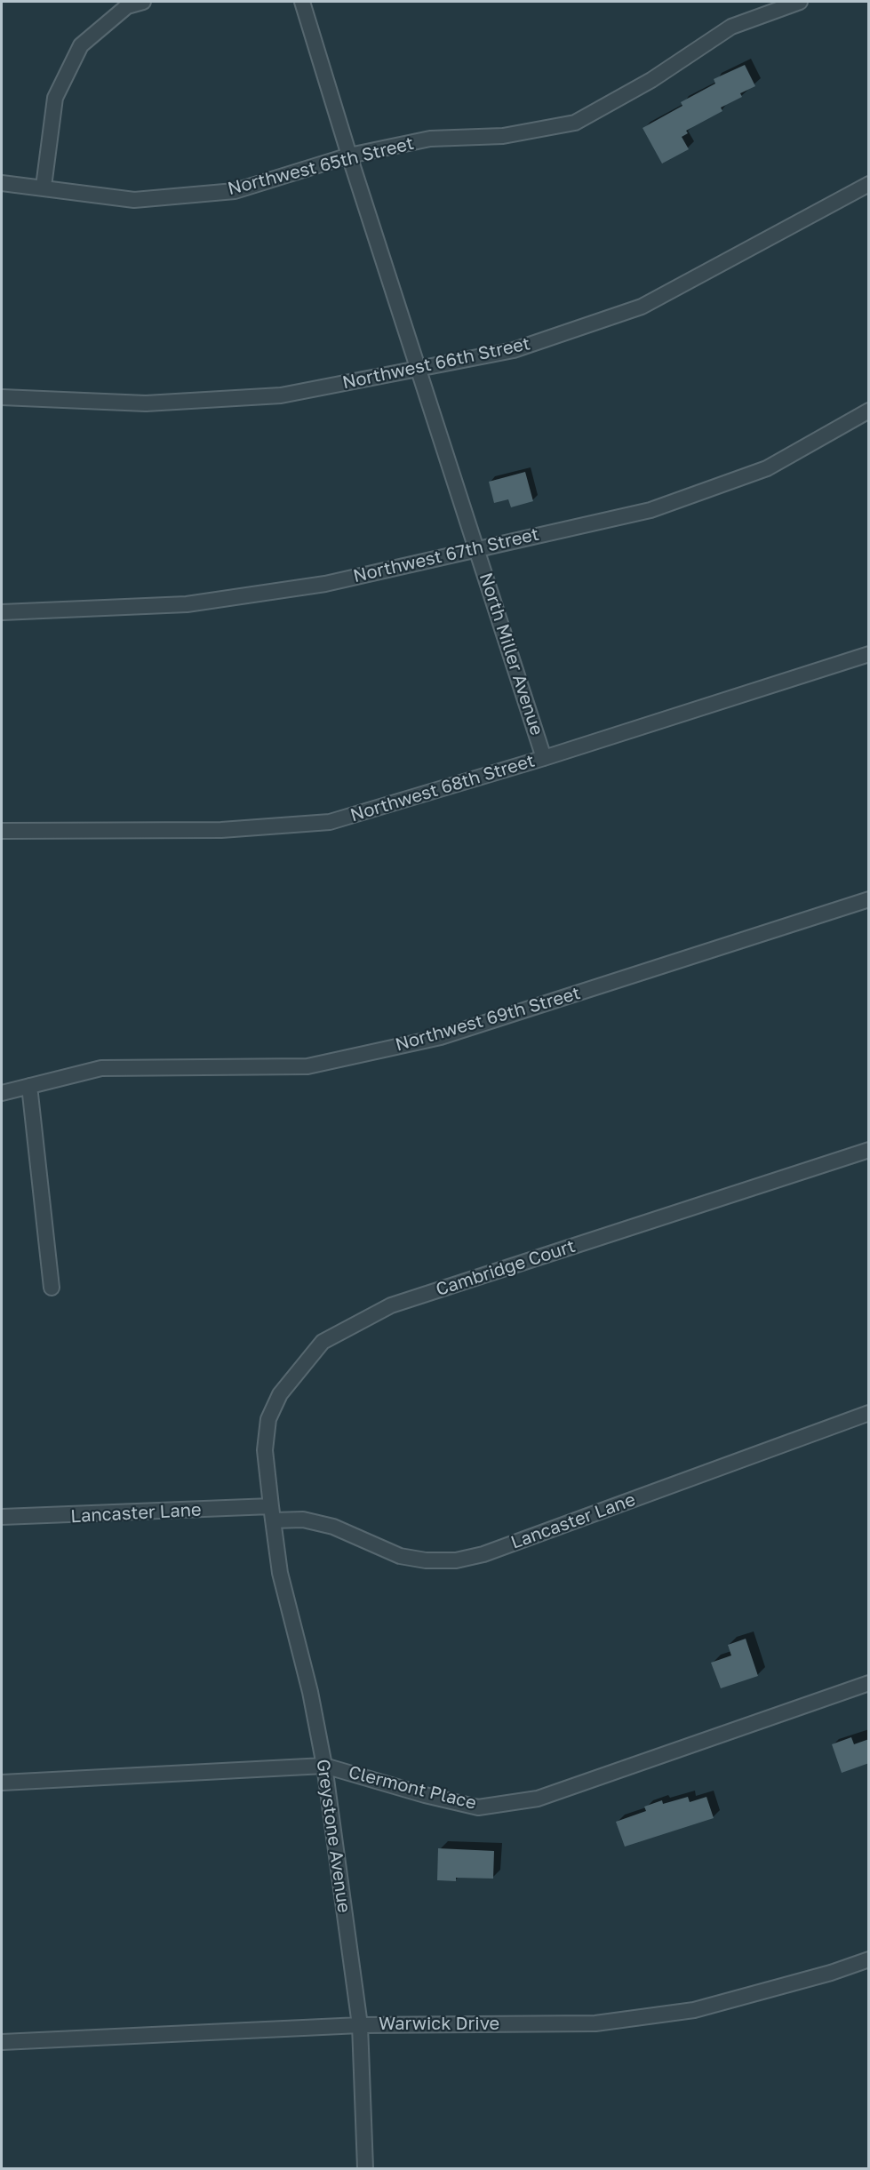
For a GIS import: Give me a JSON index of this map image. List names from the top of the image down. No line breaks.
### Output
{"streets":{"street":["Northwest 65th Street","Northwest 66th Street","Northwest 67th Street","North Miller Avenue","Northwest 68th Street","Northwest 69th Street","Cambridge Court","Lancaster Lane","Clermont Place","Greystone Avenue","Warwick Drive"]},"crossings":[["Northwest 65th Street","North Miller Avenue"],["Northwest 66th Street","North Miller Avenue"],["Northwest 67th Street","North Miller Avenue"],["North Miller Avenue","Northwest 68th Street"],["Cambridge Court","Lancaster Lane"],["Cambridge Court","Greystone Avenue"],["Lancaster Lane","Greystone Avenue"],["Clermont Place","Greystone Avenue"],["Greystone Avenue","Warwick Drive"]]}
